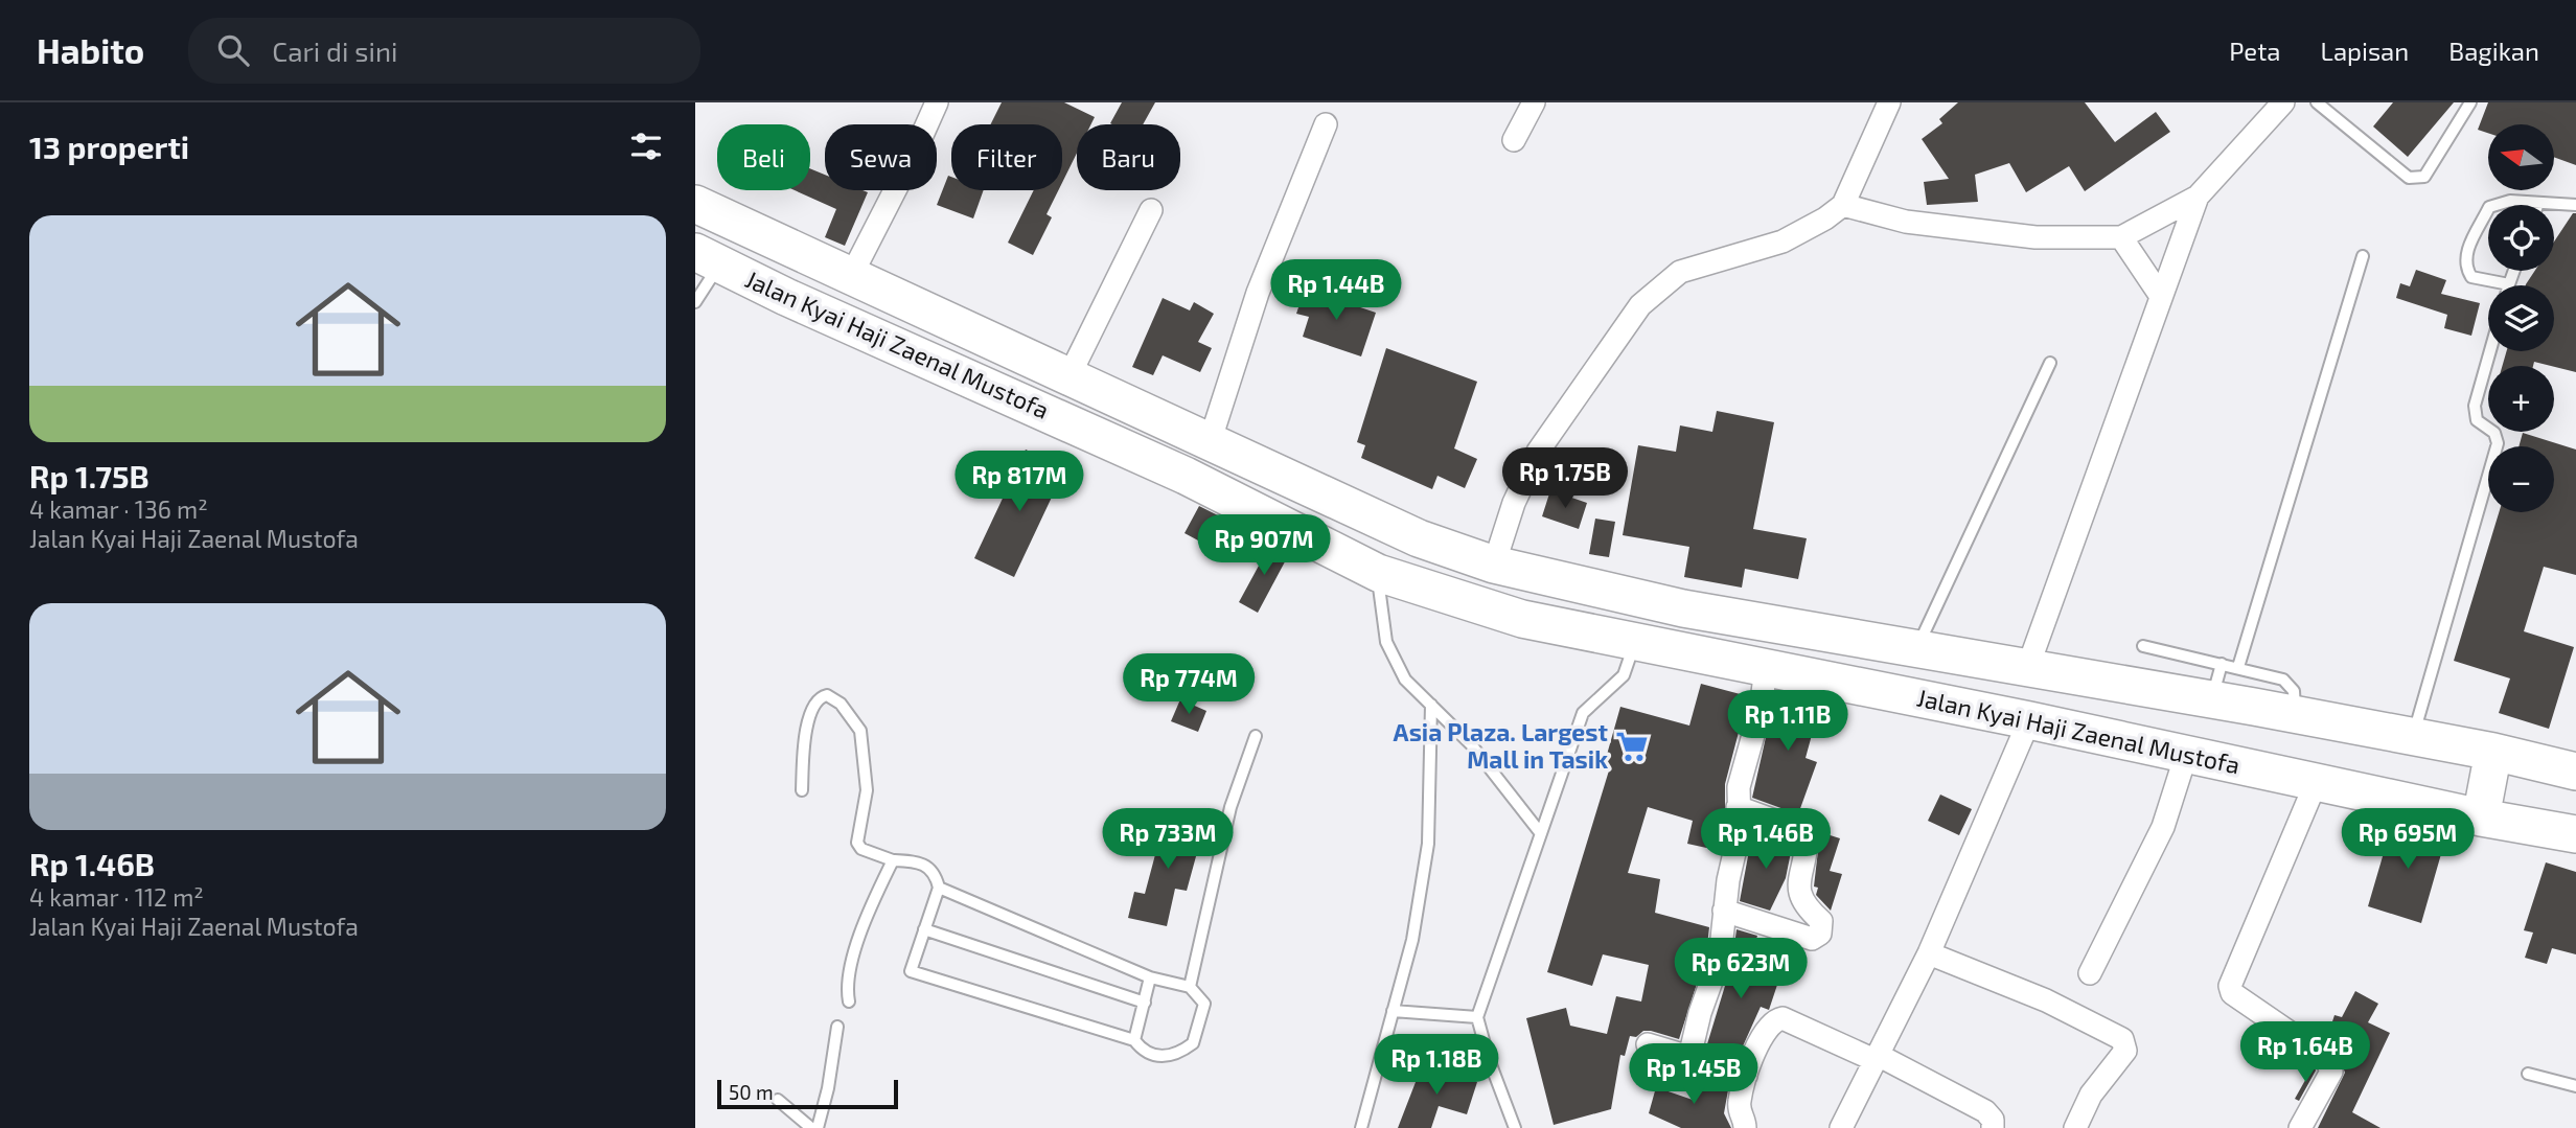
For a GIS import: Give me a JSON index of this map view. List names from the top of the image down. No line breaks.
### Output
{"streets":{"main road":["Jalan Kyai Haji Zaenal Mustofa"]},"places":{"supermarket":["Asia Plaza. Largest Mall in Tasik"]},"scale_bar":"50 m","north":"left","page":{"header":"Habito","search":"Cari di sini","nav":["Peta","Lapisan","Bagikan"],"heading":"13 properti","map_buttons":["+","−"],"chip":["Beli","Sewa","Filter","Baru"],"list":[{"name":"Rp 1.75B","note":"4 kamar · 136 m² · Jalan Kyai Haji Zaenal Mustofa"},{"name":"Rp 1.46B","note":"4 kamar · 112 m² · Jalan Kyai Haji Zaenal Mustofa"}],"price":["Rp 1.44B","Rp 1.75B","Rp 817M","Rp 907M","Rp 774M","Rp 1.11B","Rp 733M","Rp 1.46B","Rp 695M","Rp 623M","Rp 1.64B","Rp 1.18B","Rp 1.45B"],"scale":"50 m"}}
